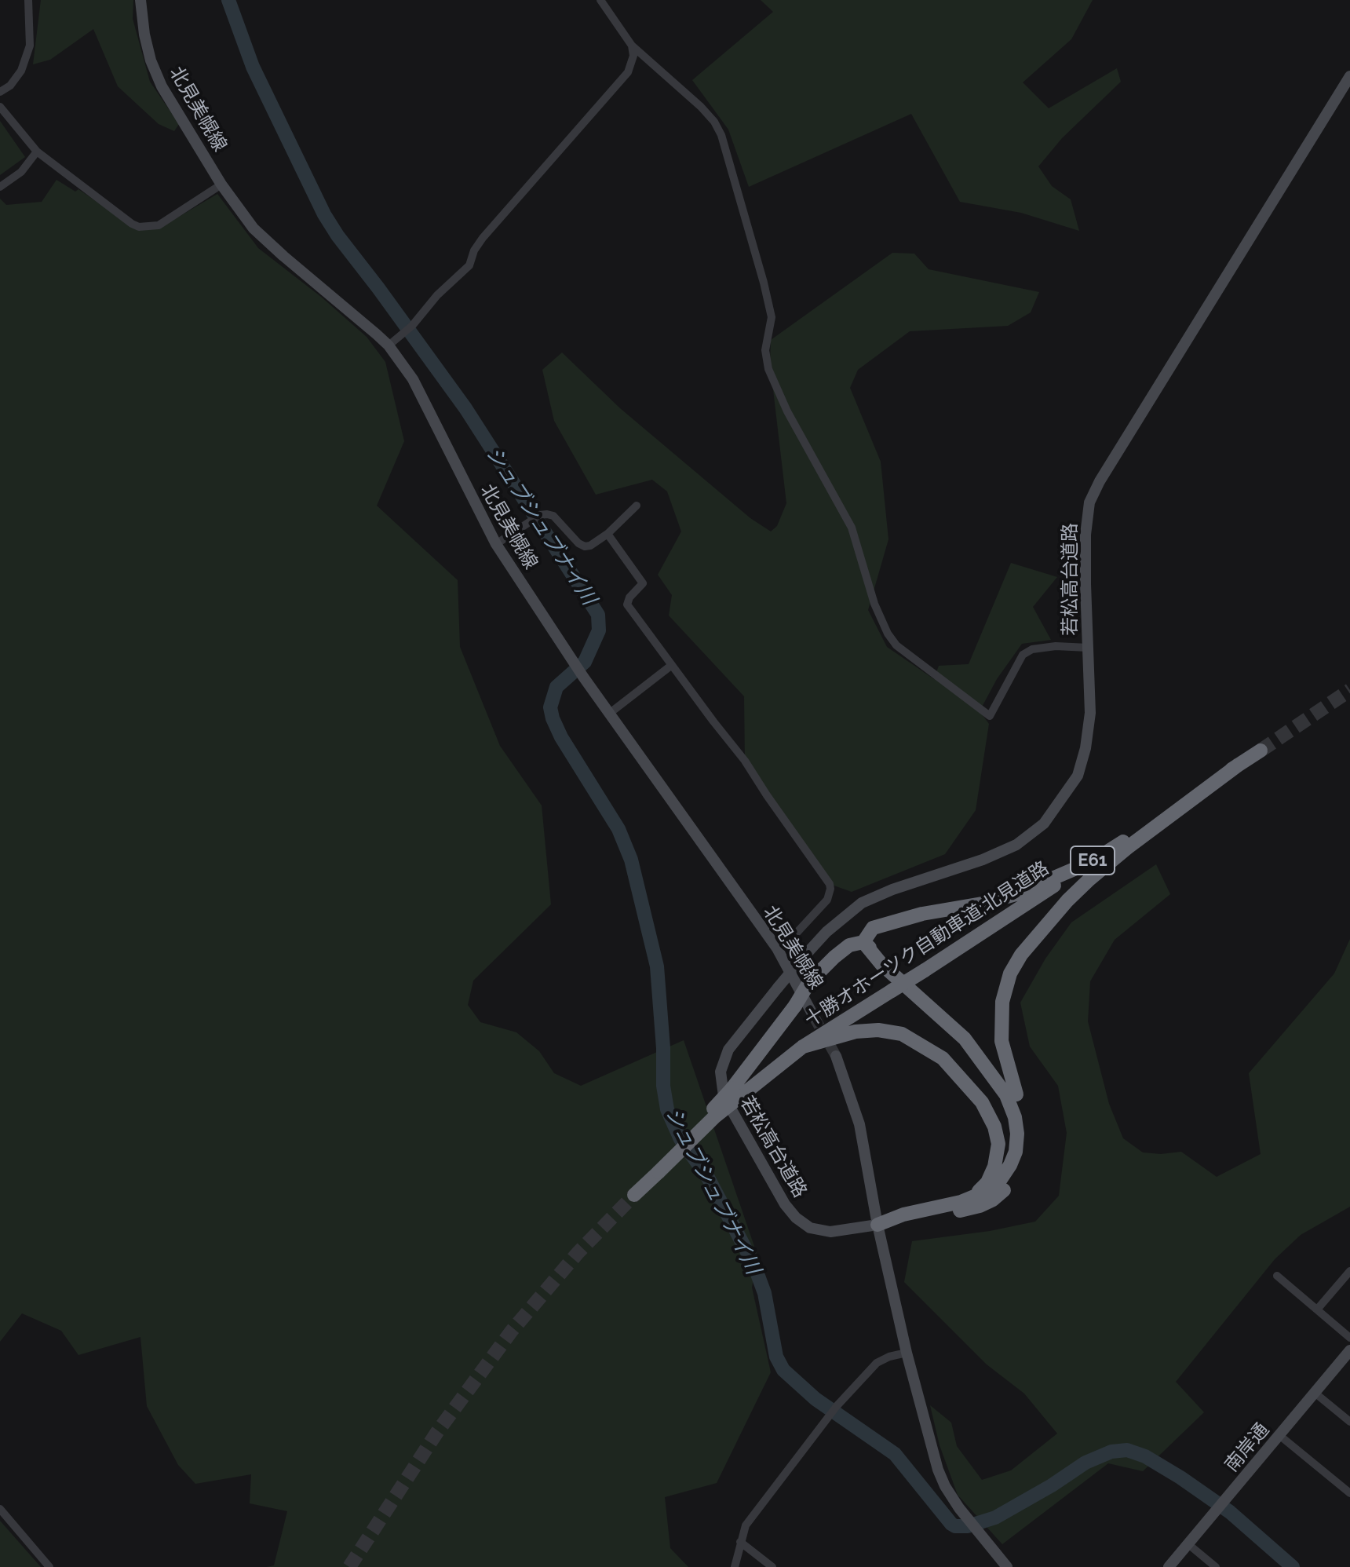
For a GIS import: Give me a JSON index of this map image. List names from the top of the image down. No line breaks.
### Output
{"streets":{"highway":["E61","十勝オホーツク自動車道;北見道路"],"main road":["北見美幌線","若松高台道路","南岸通"]},"water":["シュブシュブナイ川"]}
